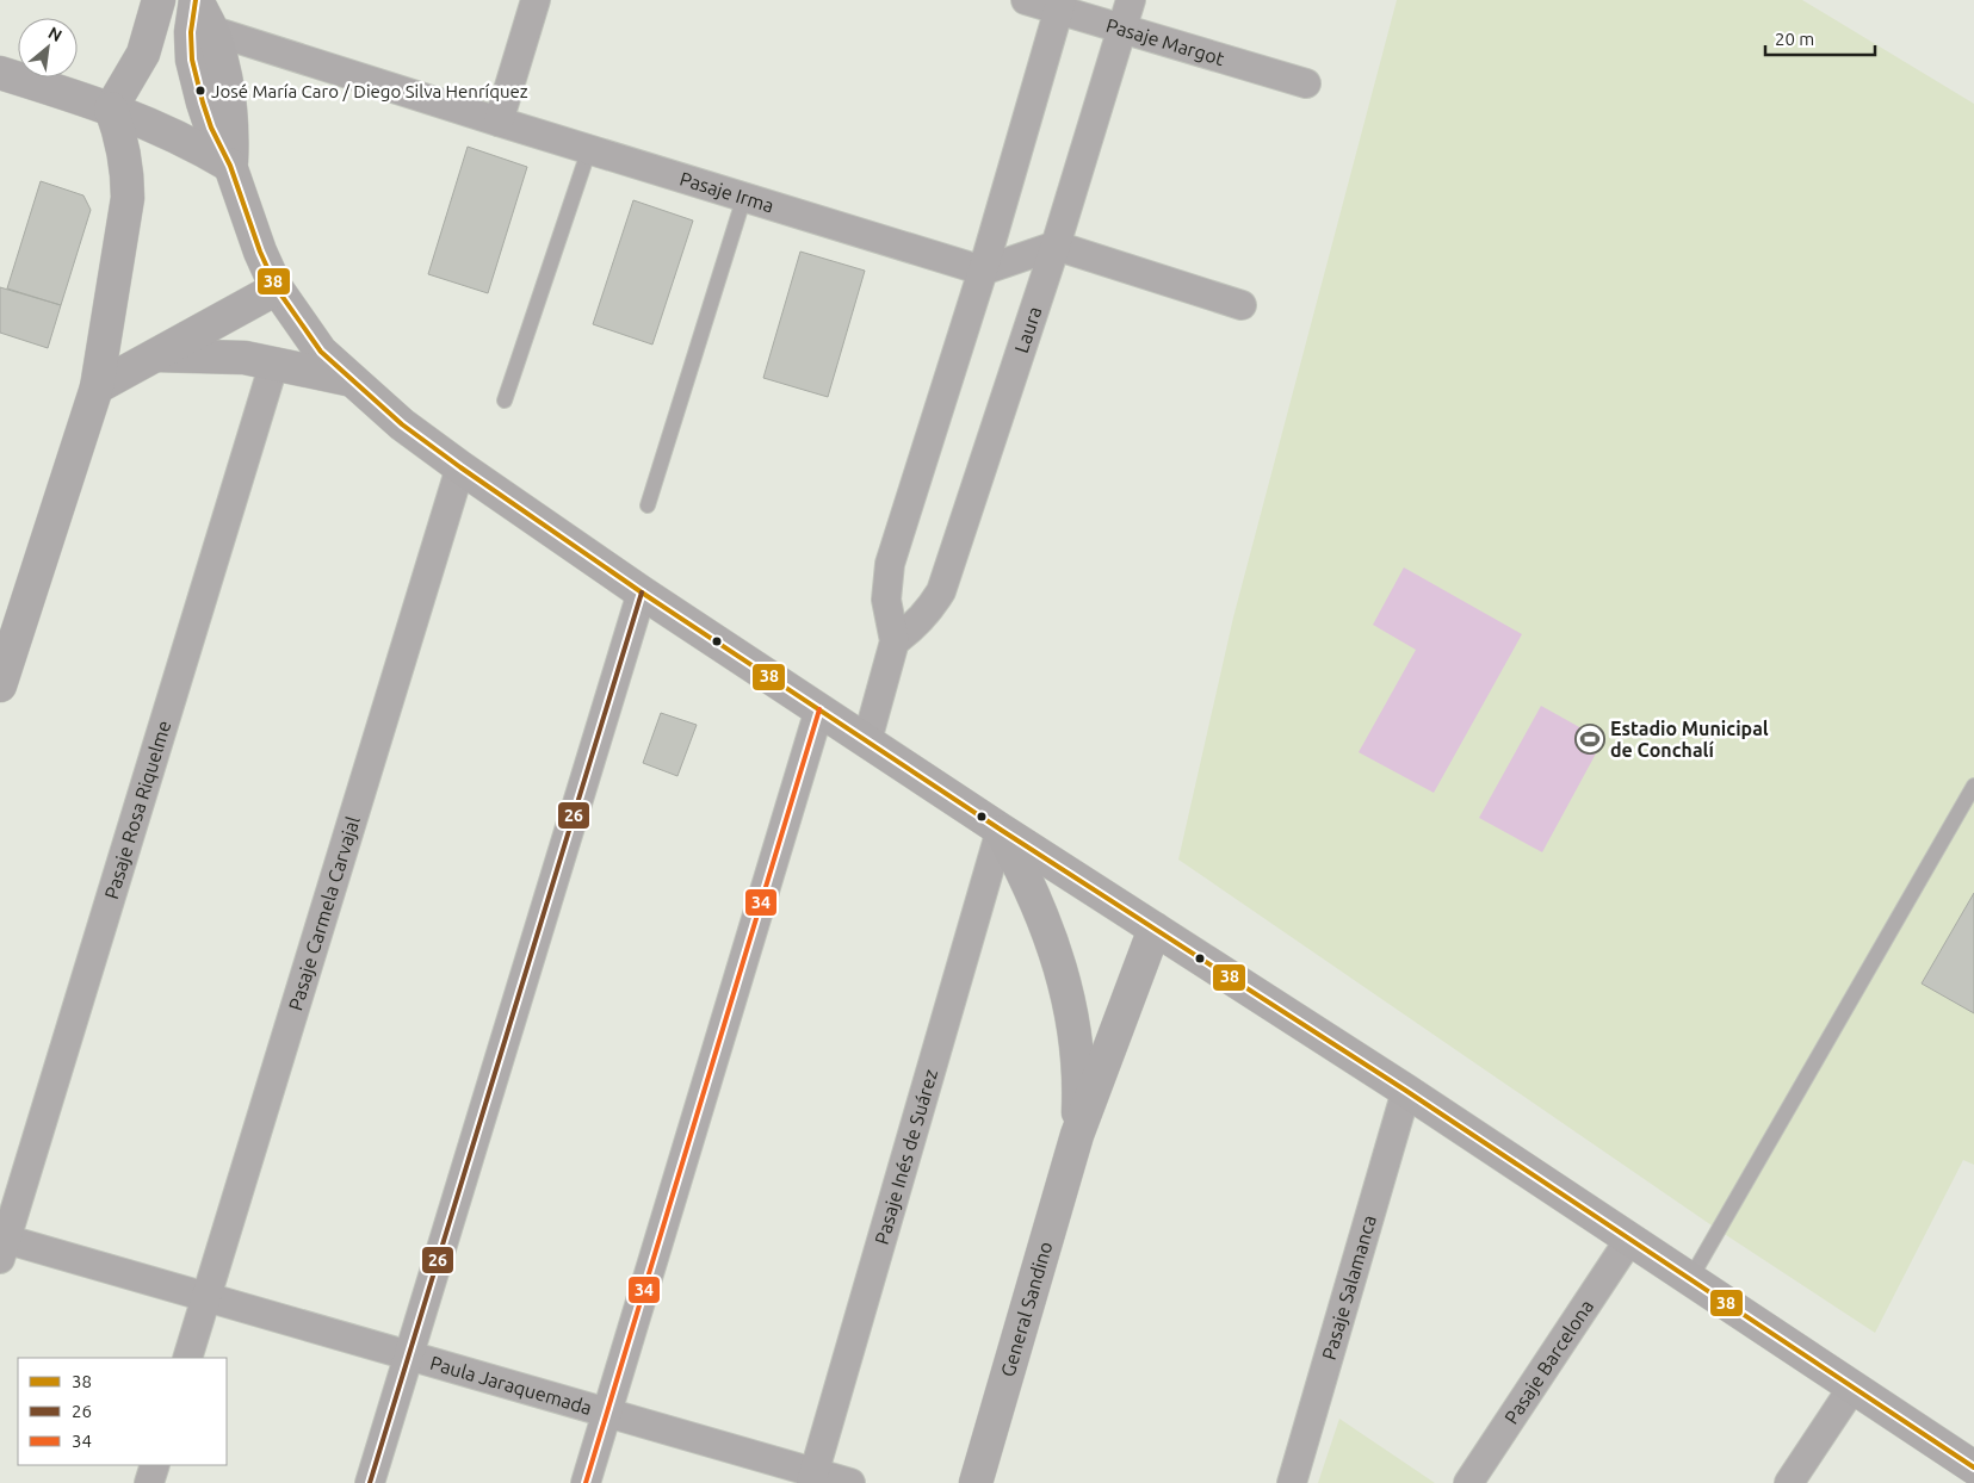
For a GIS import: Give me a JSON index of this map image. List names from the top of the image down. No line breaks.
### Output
{"streets":{"main road":["General Sandino"],"street":["Pasaje Margot","Pasaje Irma","Laura","Pasaje Rosa Riquelme","Pasaje Carmela Carvajal","Pasaje Inés de Suárez","Pasaje Salamanca","Pasaje Barcelona","Paula Jaraquemada"]},"crossings":[["Pasaje Margot","Laura"],["Pasaje Rosa Riquelme","Paula Jaraquemada"],["Pasaje Carmela Carvajal","Paula Jaraquemada"],["Pasaje Inés de Suárez","General Sandino"],["Pasaje Inés de Suárez","Paula Jaraquemada"]],"places":{"other":["José María Caro / Diego Silva Henríquez"],"sports":["Estadio Municipal de Conchalí"]},"lines":["transit line 38","transit line 26","transit line 34"],"legend":["38","26","34"],"scale_bar":"20 m","north":"top right"}
